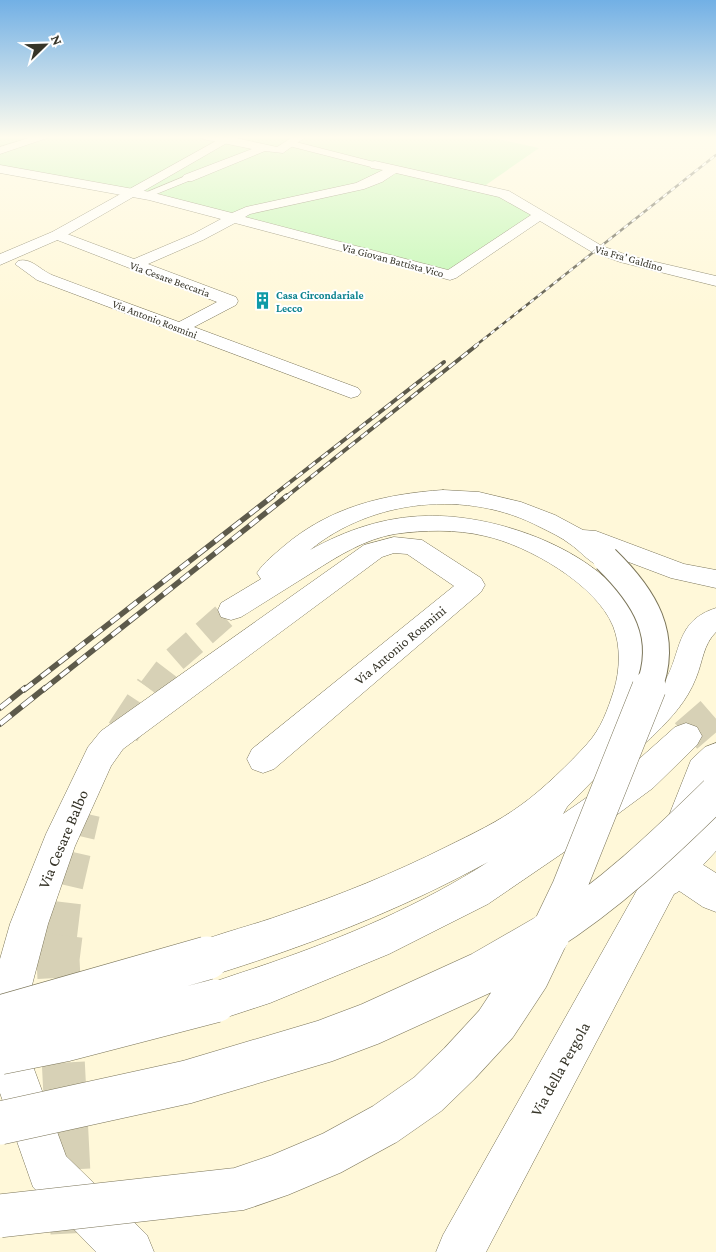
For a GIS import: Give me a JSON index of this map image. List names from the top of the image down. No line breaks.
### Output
{"streets":{"main road":["Via Fra' Galdino","Via Giovan Battista Vico","Via Cesare Beccaria","Via Antonio Rosmini","Via Cesare Balbo","Via della Pergola"]},"crossings":[["Via Fra' Galdino","Via Giovan Battista Vico"],["Via Cesare Beccaria","Via Antonio Rosmini"],["Via Antonio Rosmini","Via Cesare Balbo"]],"places":{"building":["Casa Circondariale Lecco"]},"north":"top right"}
